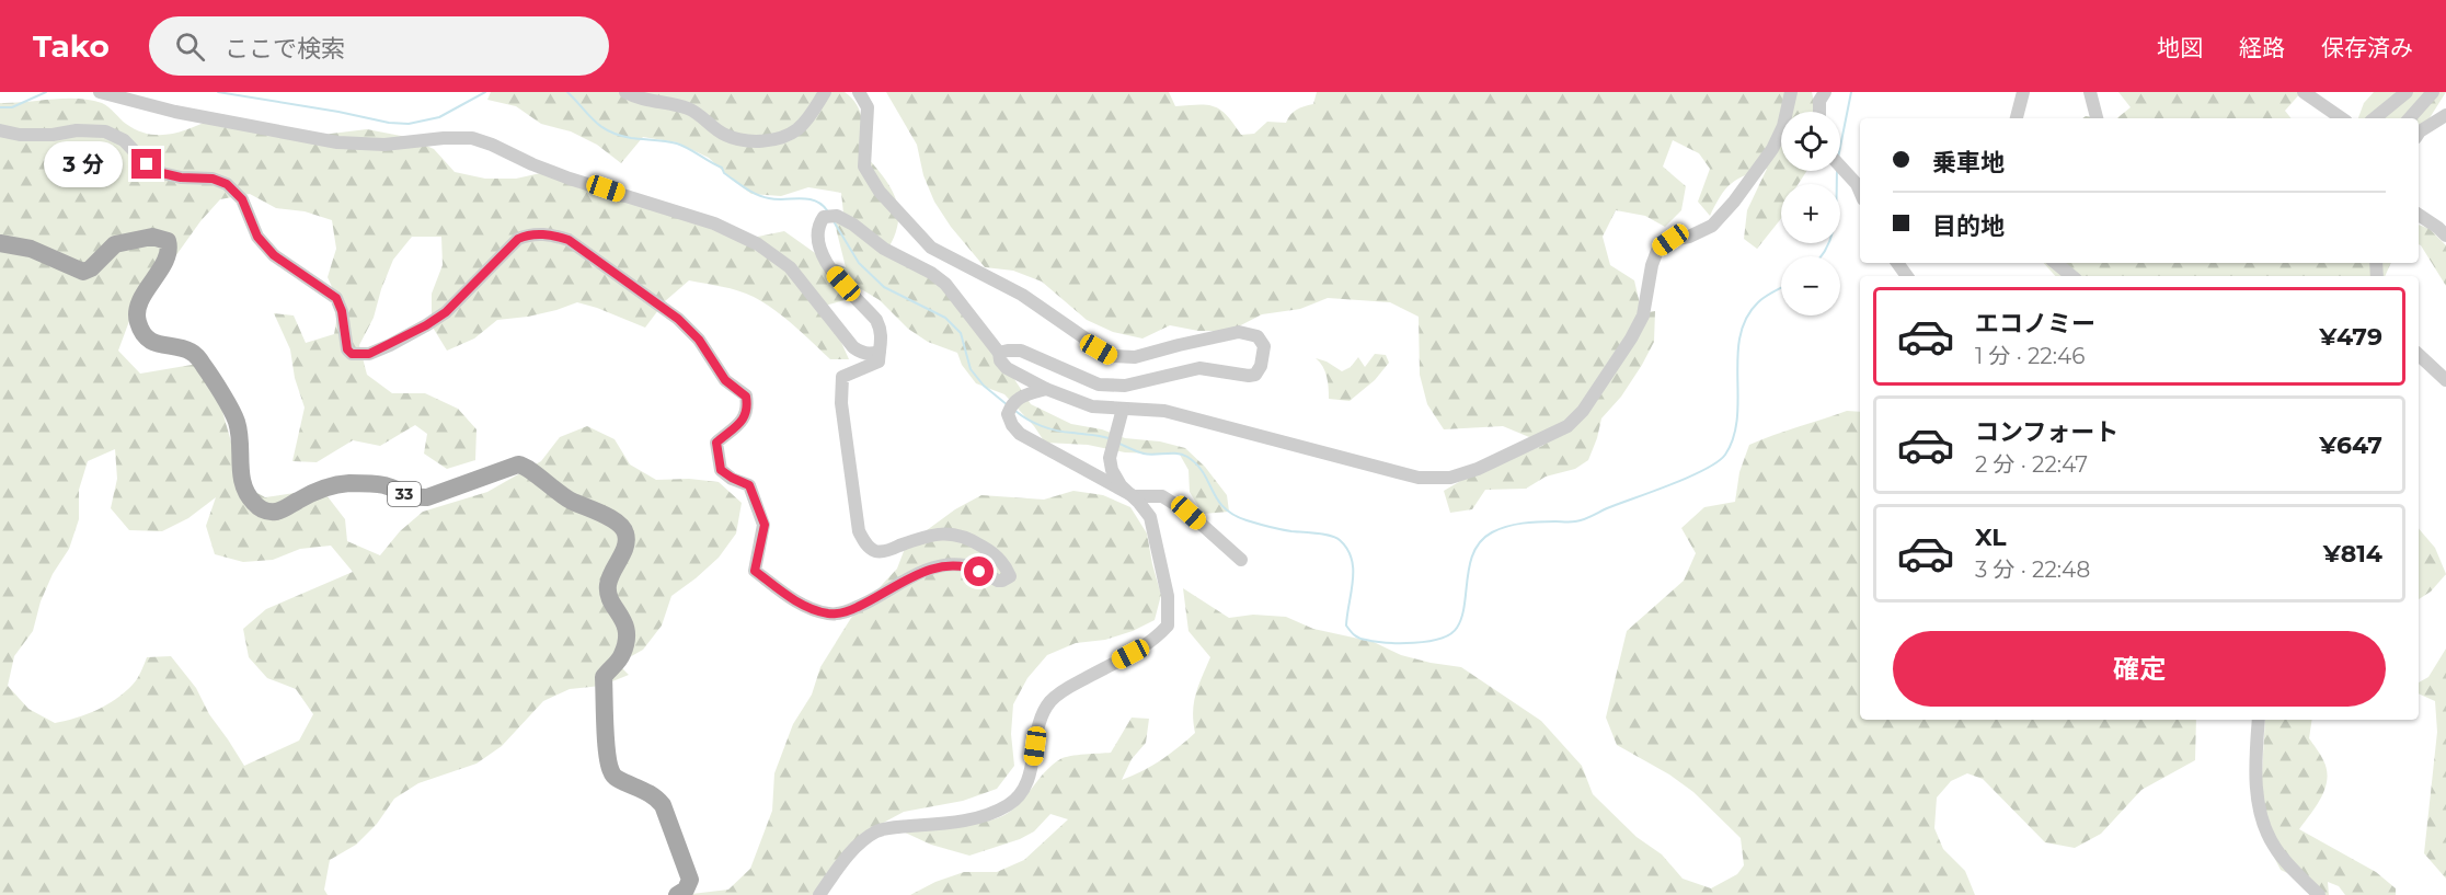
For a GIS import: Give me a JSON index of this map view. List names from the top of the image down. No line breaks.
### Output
{"streets":{"main road":["33"]},"page":{"header":"Tako","search":"ここで検索","nav":["地図","経路","保存済み"],"map_buttons":["+","−"],"banner":["乗車地","目的地"],"bubble":"3 分","list":[{"name":"エコノミー","note":"1 分 · 22:46","value":"¥479"},{"name":"コンフォート","note":"2 分 · 22:47","value":"¥647"},{"name":"XL","note":"3 分 · 22:48","value":"¥814"}],"buttons":"確定"}}
